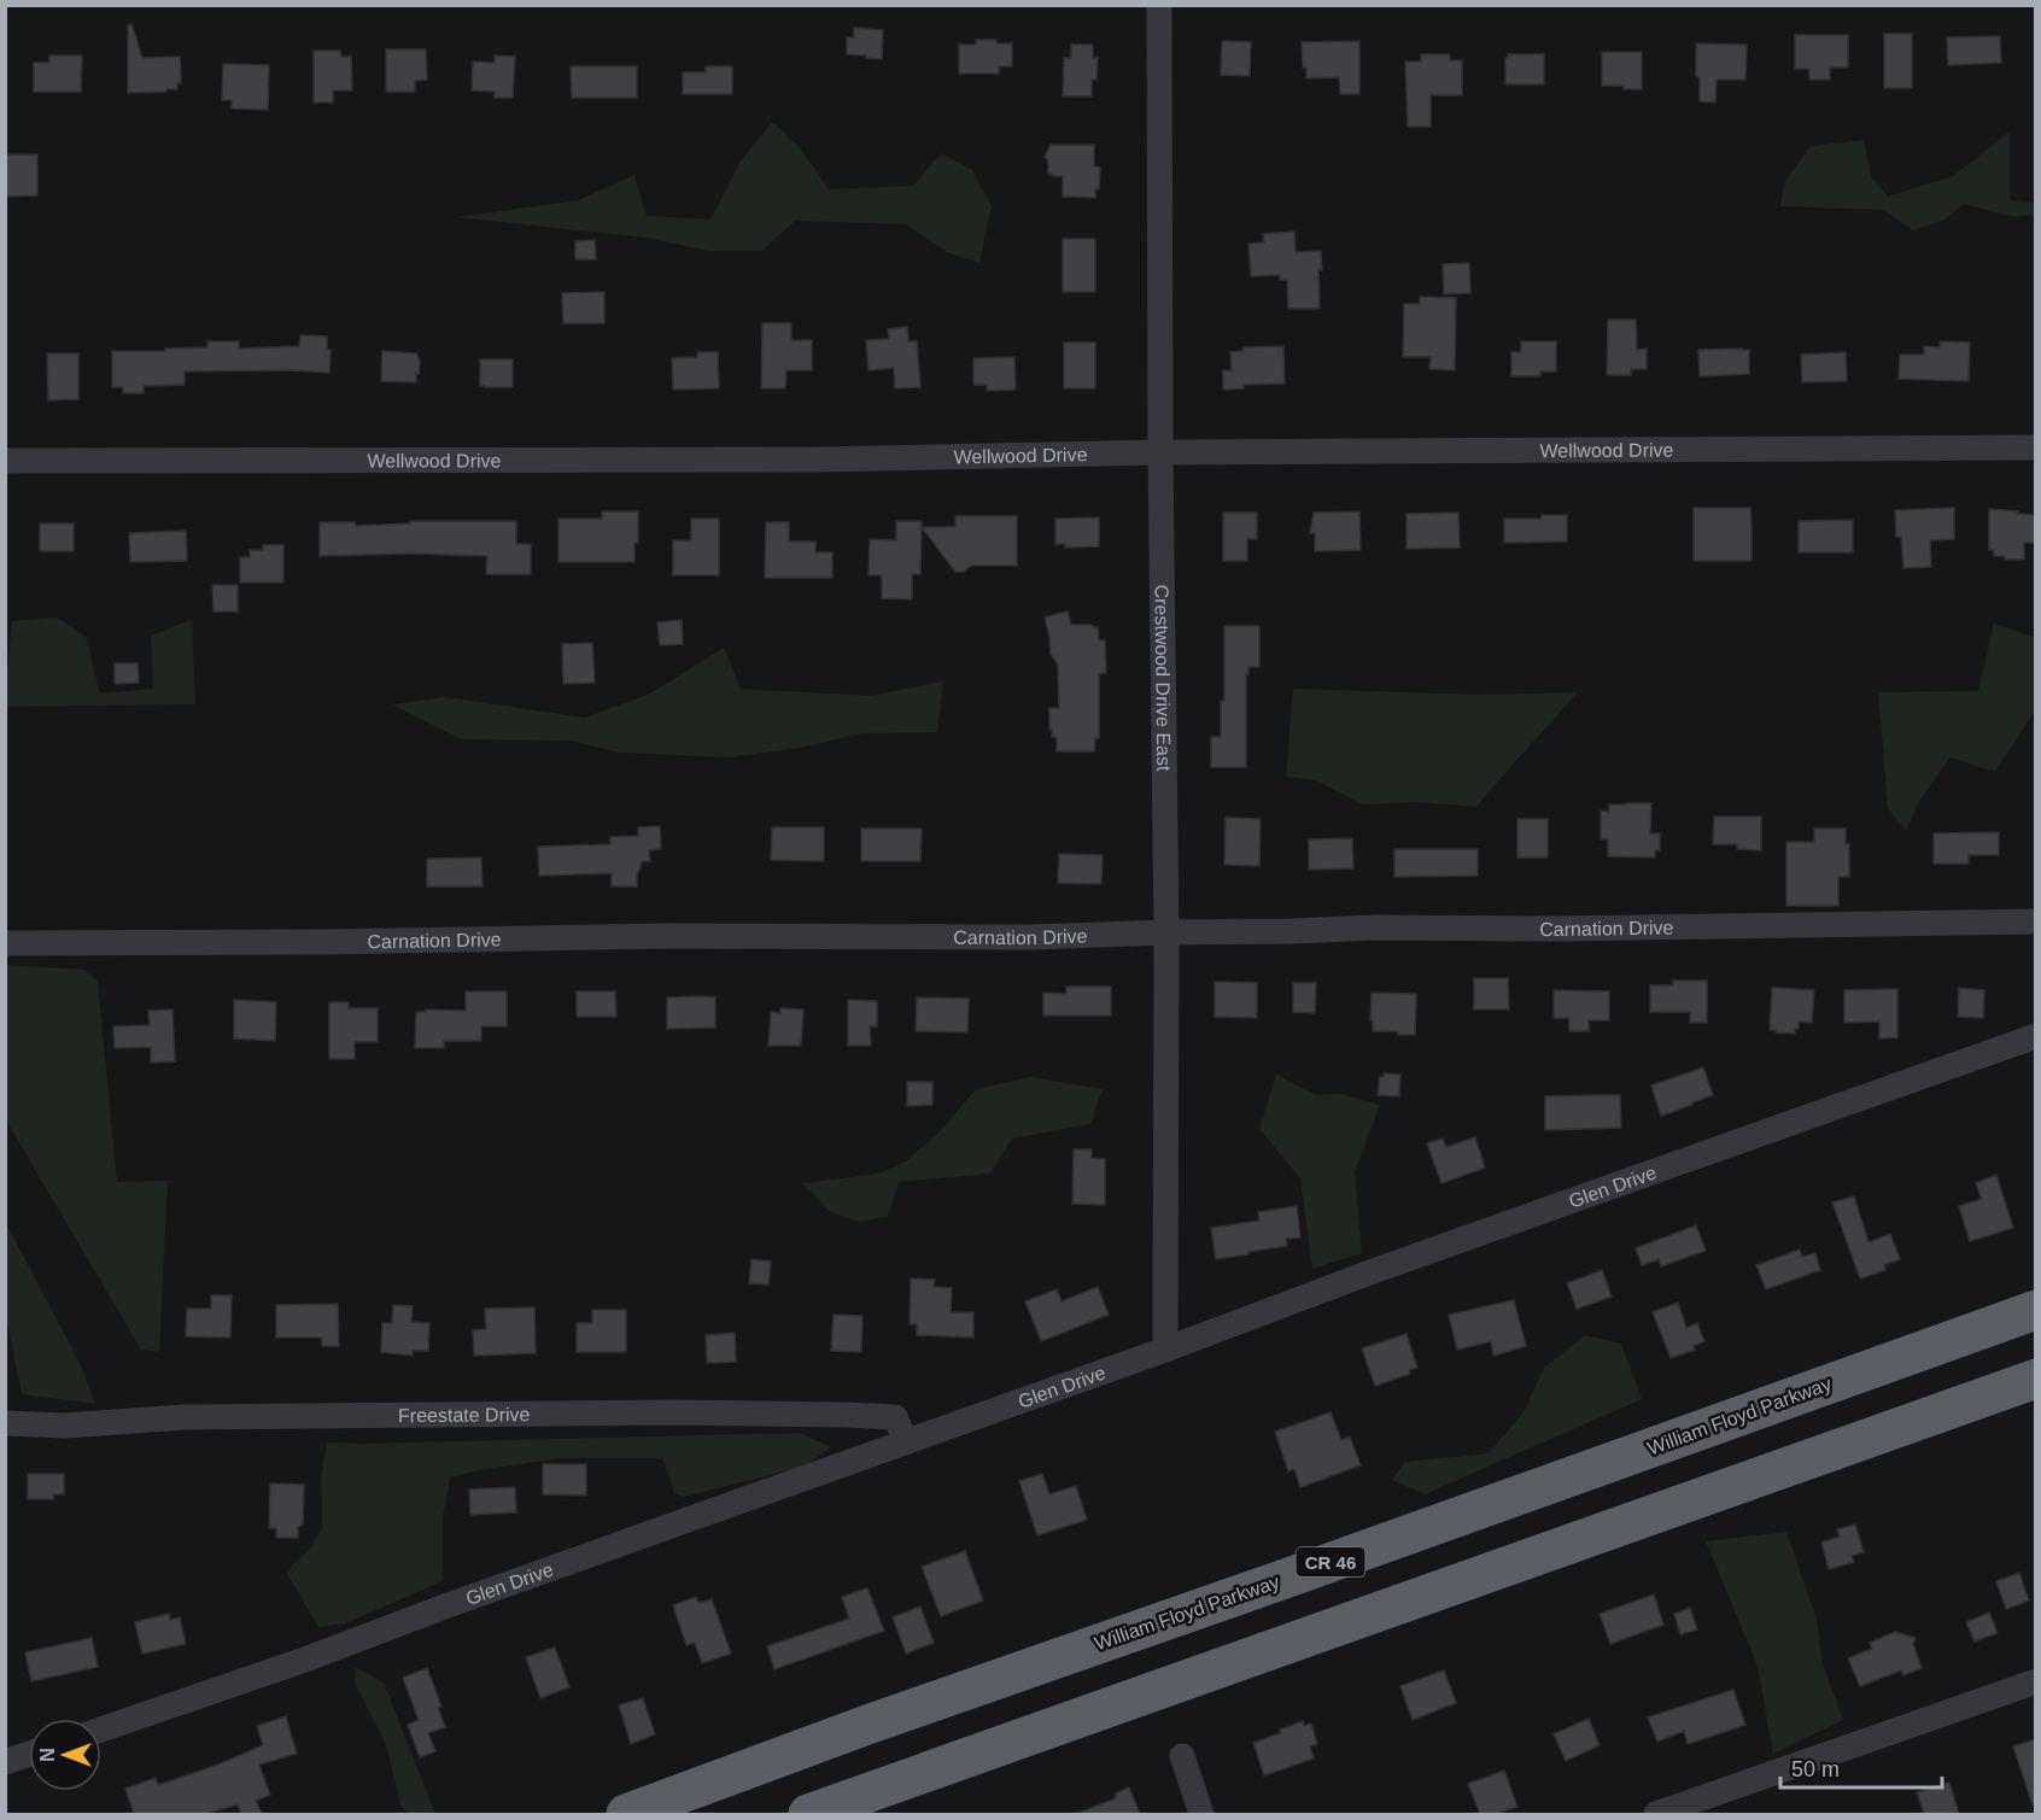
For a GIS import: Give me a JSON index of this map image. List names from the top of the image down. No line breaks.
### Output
{"streets":{"highway":["William Floyd Parkway","CR 46"],"street":["Wellwood Drive","Crestwood Drive East","Carnation Drive","Glen Drive","Freestate Drive"]},"crossings":[["Wellwood Drive","Crestwood Drive East"],["Crestwood Drive East","Carnation Drive"],["Crestwood Drive East","Glen Drive"],["Glen Drive","Freestate Drive"]],"scale_bar":"50 m","north":"left"}
